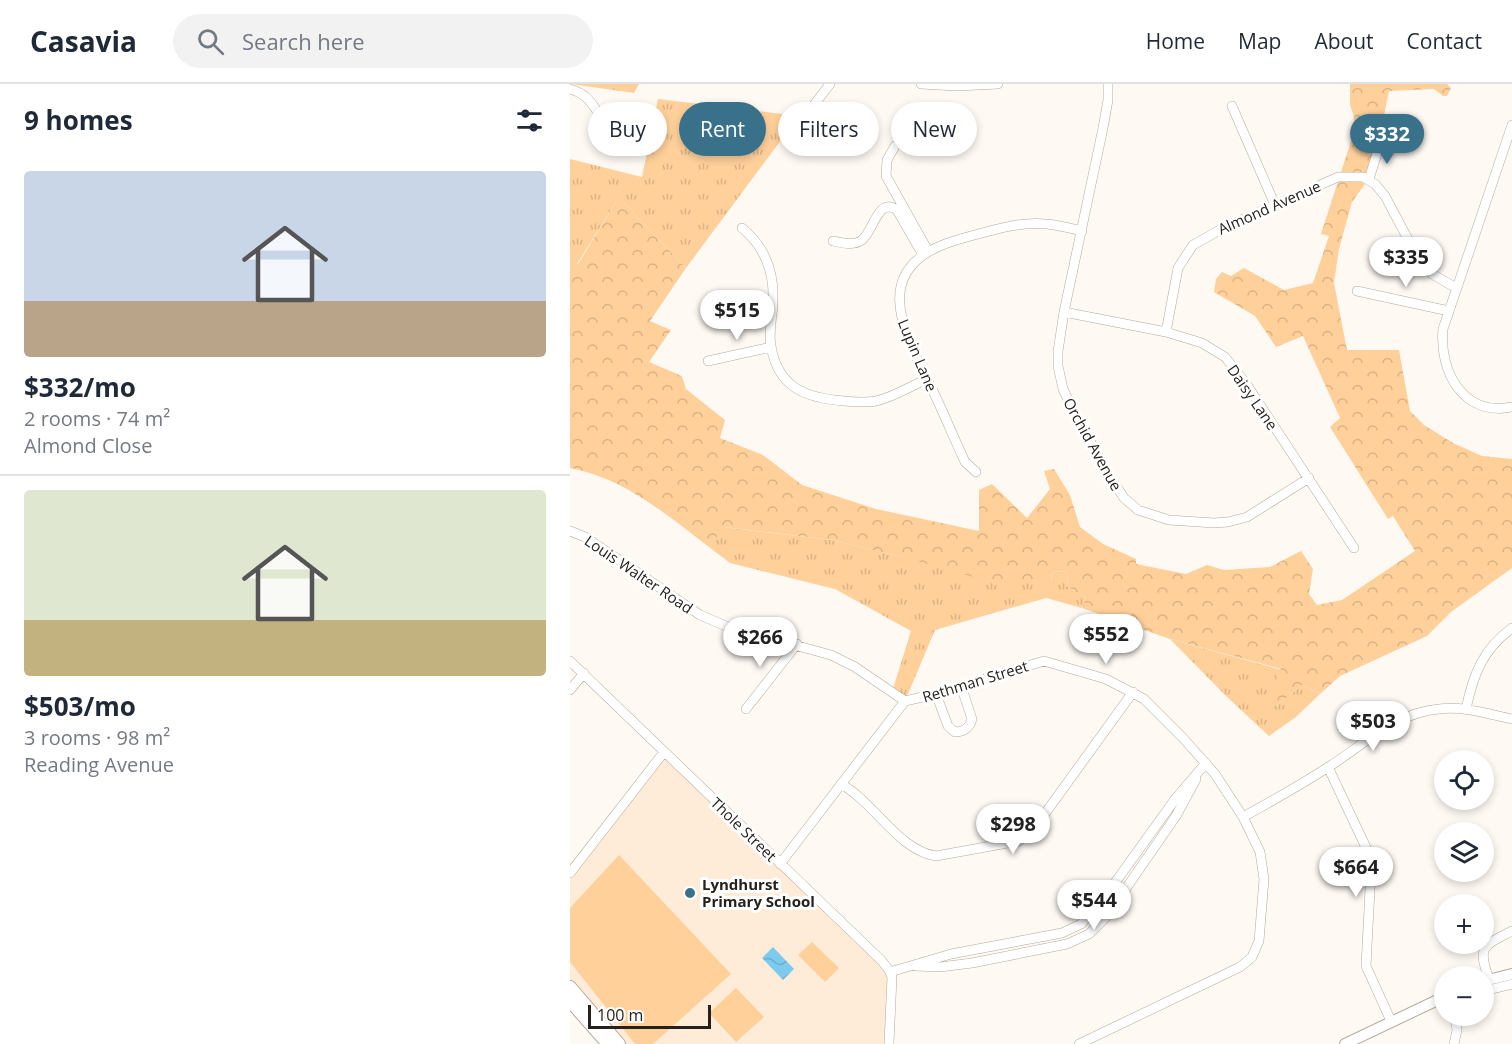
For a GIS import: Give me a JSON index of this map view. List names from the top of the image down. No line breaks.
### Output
{"streets":{"street":["Almond Avenue","Lupin Lane","Daisy Lane","Orchid Avenue","Louis Walter Road","Rethman Street","Thole Street"]},"crossings":[["Almond Avenue","Daisy Lane"],["Daisy Lane","Orchid Avenue"],["Louis Walter Road","Rethman Street"],["Rethman Street","Thole Street"]],"places":["Lyndhurst Primary School"],"scale_bar":"100 m","page":{"header":"Casavia","search":"Search here","nav":["Home","Map","About","Contact"],"heading":"9 homes","chip":["Buy","Rent","Filters","New"],"price":["$332","$335","$515","$552","$266","$503","$298","$664","$544"],"list":[{"name":"$332/mo","note":"2 rooms · 74 m² · Almond Close"},{"name":"$503/mo","note":"3 rooms · 98 m² · Reading Avenue"}],"map_buttons":["+","−"],"scale":"100 m"}}
